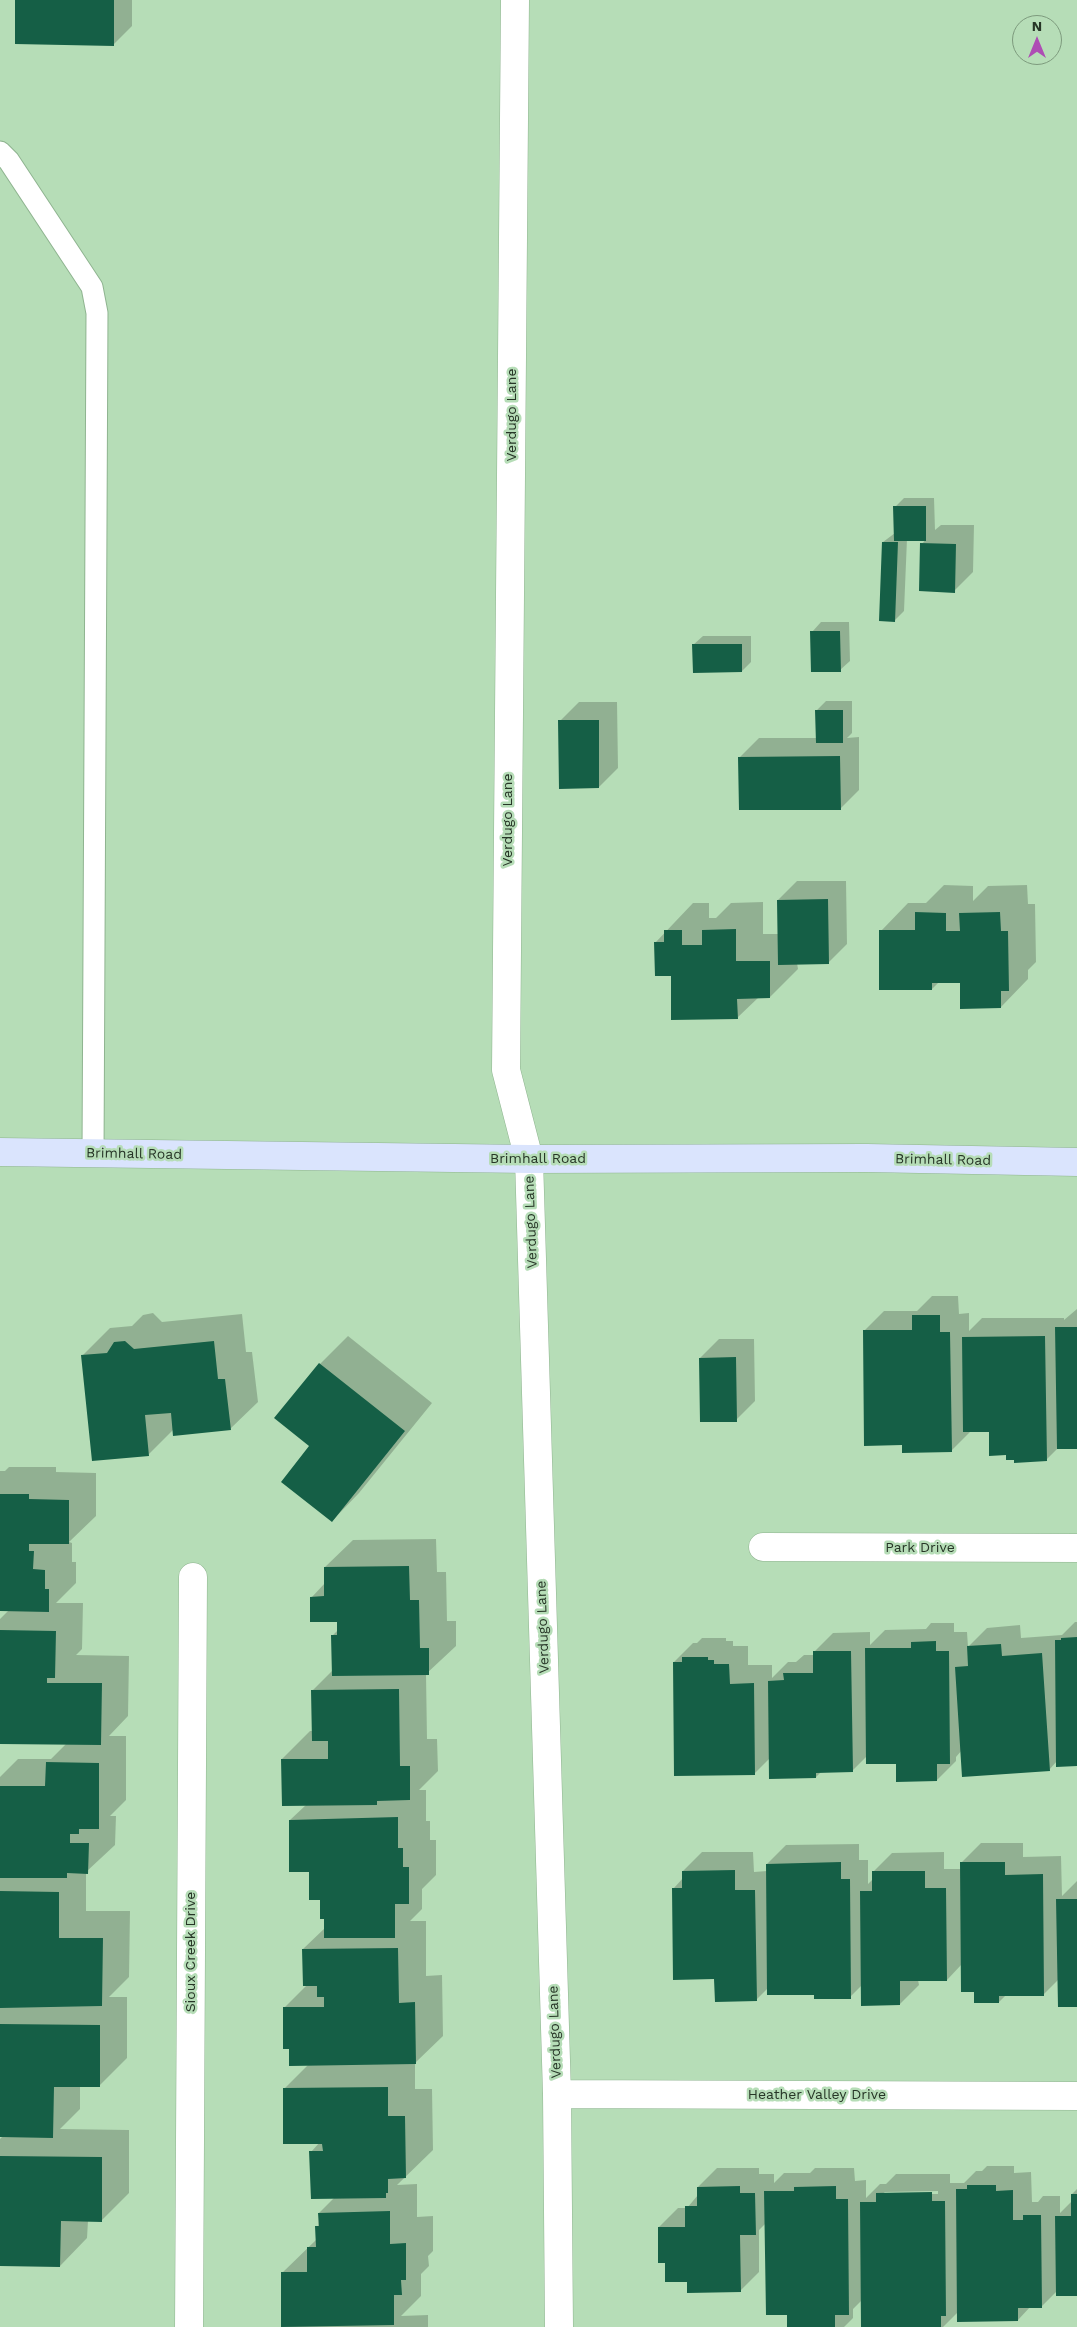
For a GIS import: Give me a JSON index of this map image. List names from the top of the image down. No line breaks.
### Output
{"streets":{"street":["Verdugo Lane","Brimhall Road","Park Drive","Sioux Creek Drive","Heather Valley Drive"]},"crossings":[["Verdugo Lane","Brimhall Road"],["Verdugo Lane","Heather Valley Drive"]],"north":"top"}
